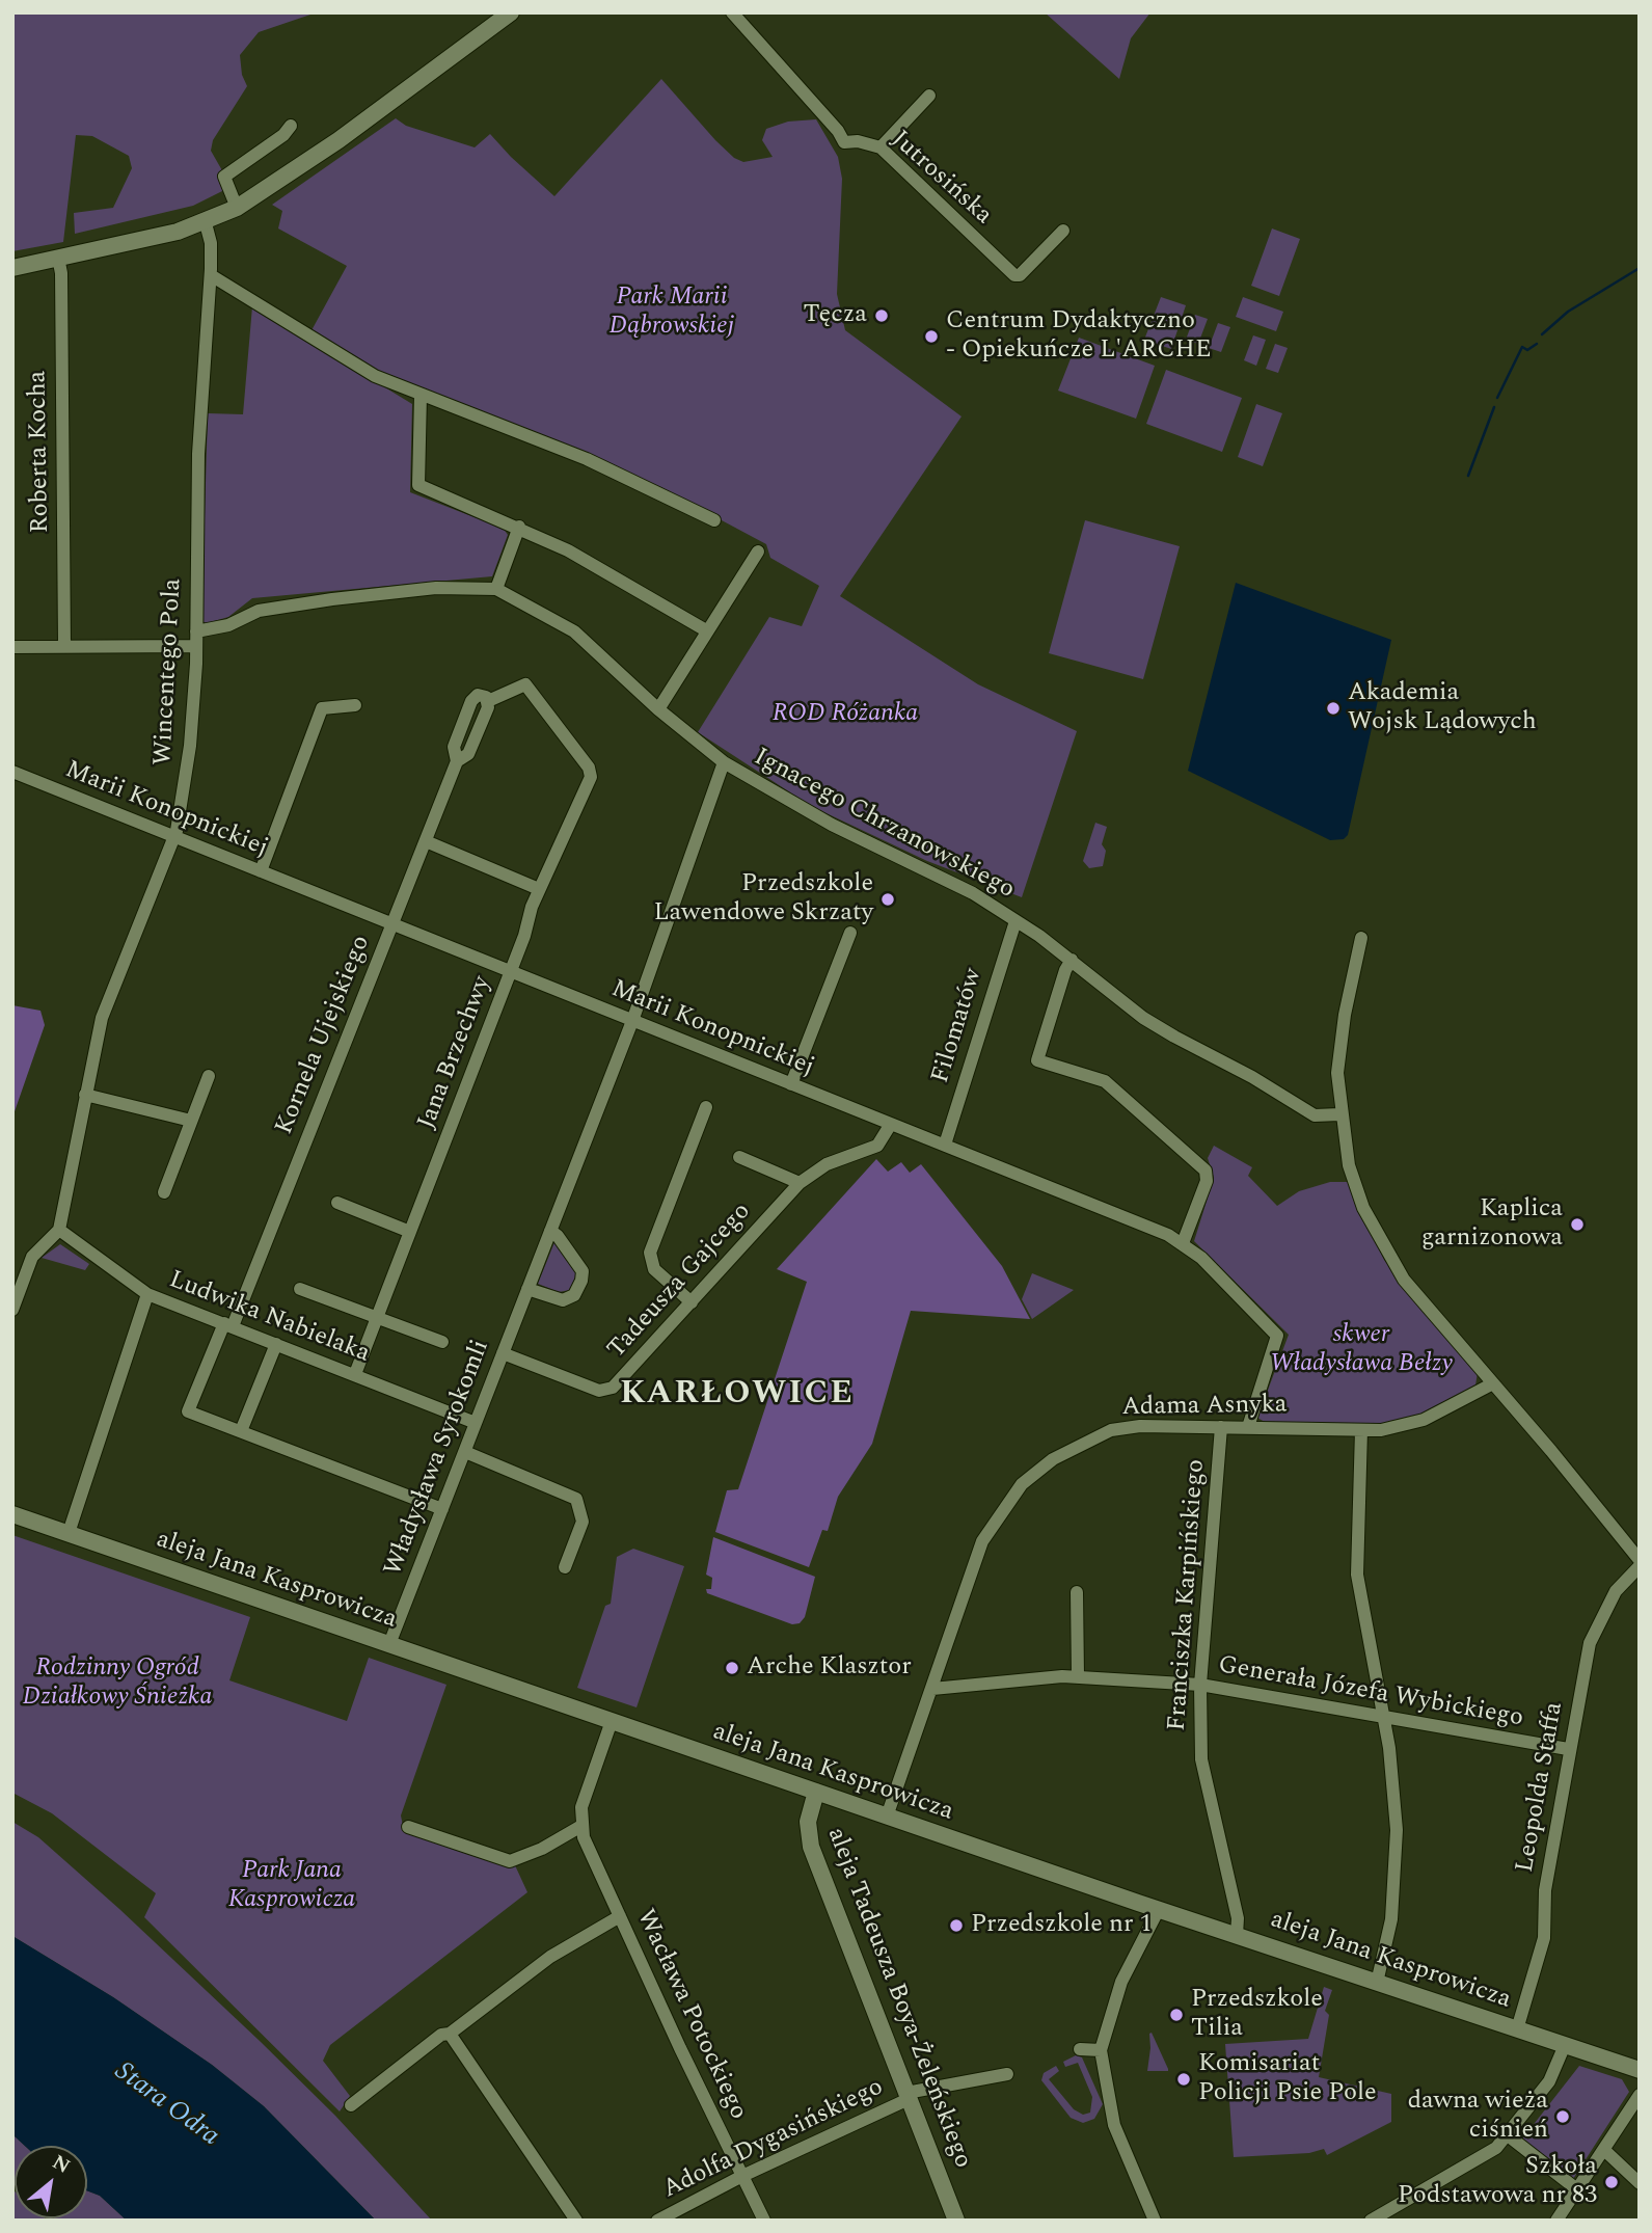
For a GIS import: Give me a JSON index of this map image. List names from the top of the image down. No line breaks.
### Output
{"streets":{"street":["Jutrosińska","Roberta Kocha","Wincentego Pola","Marii Konopnickiej","Ignacego Chrzanowskiego","Filomatów","Kornela Ujejskiego","Jana Brzechwy","Tadeusza Gajcego","Ludwika Nabielaka","Adama Asnyka","Władysława Syrokomli","aleja Jana Kasprowicza","Franciszka Karpińskiego","Generała Józefa Wybickiego","Leopolda Staffa","aleja Tadeusza Boya-Żeleńskiego","Wacława Potockiego","Adolfa Dygasińskiego"]},"crossings":[["Wincentego Pola","Marii Konopnickiej"],["Wincentego Pola","Ignacego Chrzanowskiego"],["Wincentego Pola","Ludwika Nabielaka"],["Marii Konopnickiej","Filomatów"],["Marii Konopnickiej","Kornela Ujejskiego"],["Marii Konopnickiej","Jana Brzechwy"],["Marii Konopnickiej","Tadeusza Gajcego"],["Marii Konopnickiej","Adama Asnyka"],["Marii Konopnickiej","Władysława Syrokomli"],["Ignacego Chrzanowskiego","Filomatów"],["Ignacego Chrzanowskiego","Władysława Syrokomli"],["Kornela Ujejskiego","Jana Brzechwy"],["Kornela Ujejskiego","Ludwika Nabielaka"],["Jana Brzechwy","Ludwika Nabielaka"],["Tadeusza Gajcego","Władysława Syrokomli"],["Ludwika Nabielaka","Władysława Syrokomli"],["Adama Asnyka","aleja Jana Kasprowicza"],["Adama Asnyka","Franciszka Karpińskiego"],["Adama Asnyka","Generała Józefa Wybickiego"],["Władysława Syrokomli","aleja Jana Kasprowicza"],["aleja Jana Kasprowicza","Franciszka Karpińskiego"],["aleja Jana Kasprowicza","Leopolda Staffa"],["aleja Jana Kasprowicza","aleja Tadeusza Boya-Żeleńskiego"],["Franciszka Karpińskiego","Generała Józefa Wybickiego"],["Generała Józefa Wybickiego","Leopolda Staffa"],["aleja Tadeusza Boya-Żeleńskiego","Adolfa Dygasińskiego"],["Wacława Potockiego","Adolfa Dygasińskiego"]],"districts":["KARŁOWICE"],"water":["Stara Odra"],"parks":["Park Marii Dąbrowskiej","ROD Różanka","skwer Władysława Bełzy","Rodzinny Ogród Działkowy Śnieżka","Park Jana Kasprowicza"],"places":["Tęcza","Centrum Dydaktyczno - Opiekuńcze L'ARCHE","Akademia Wojsk Lądowych","Przedszkole Lawendowe Skrzaty","Kaplica garnizonowa","Arche Klasztor","Przedszkole nr 1","Przedszkole Tilia","Komisariat Policji Psie Pole","dawna wieża ciśnień","Szkoła Podstawowa nr 83"],"north":"top right"}
